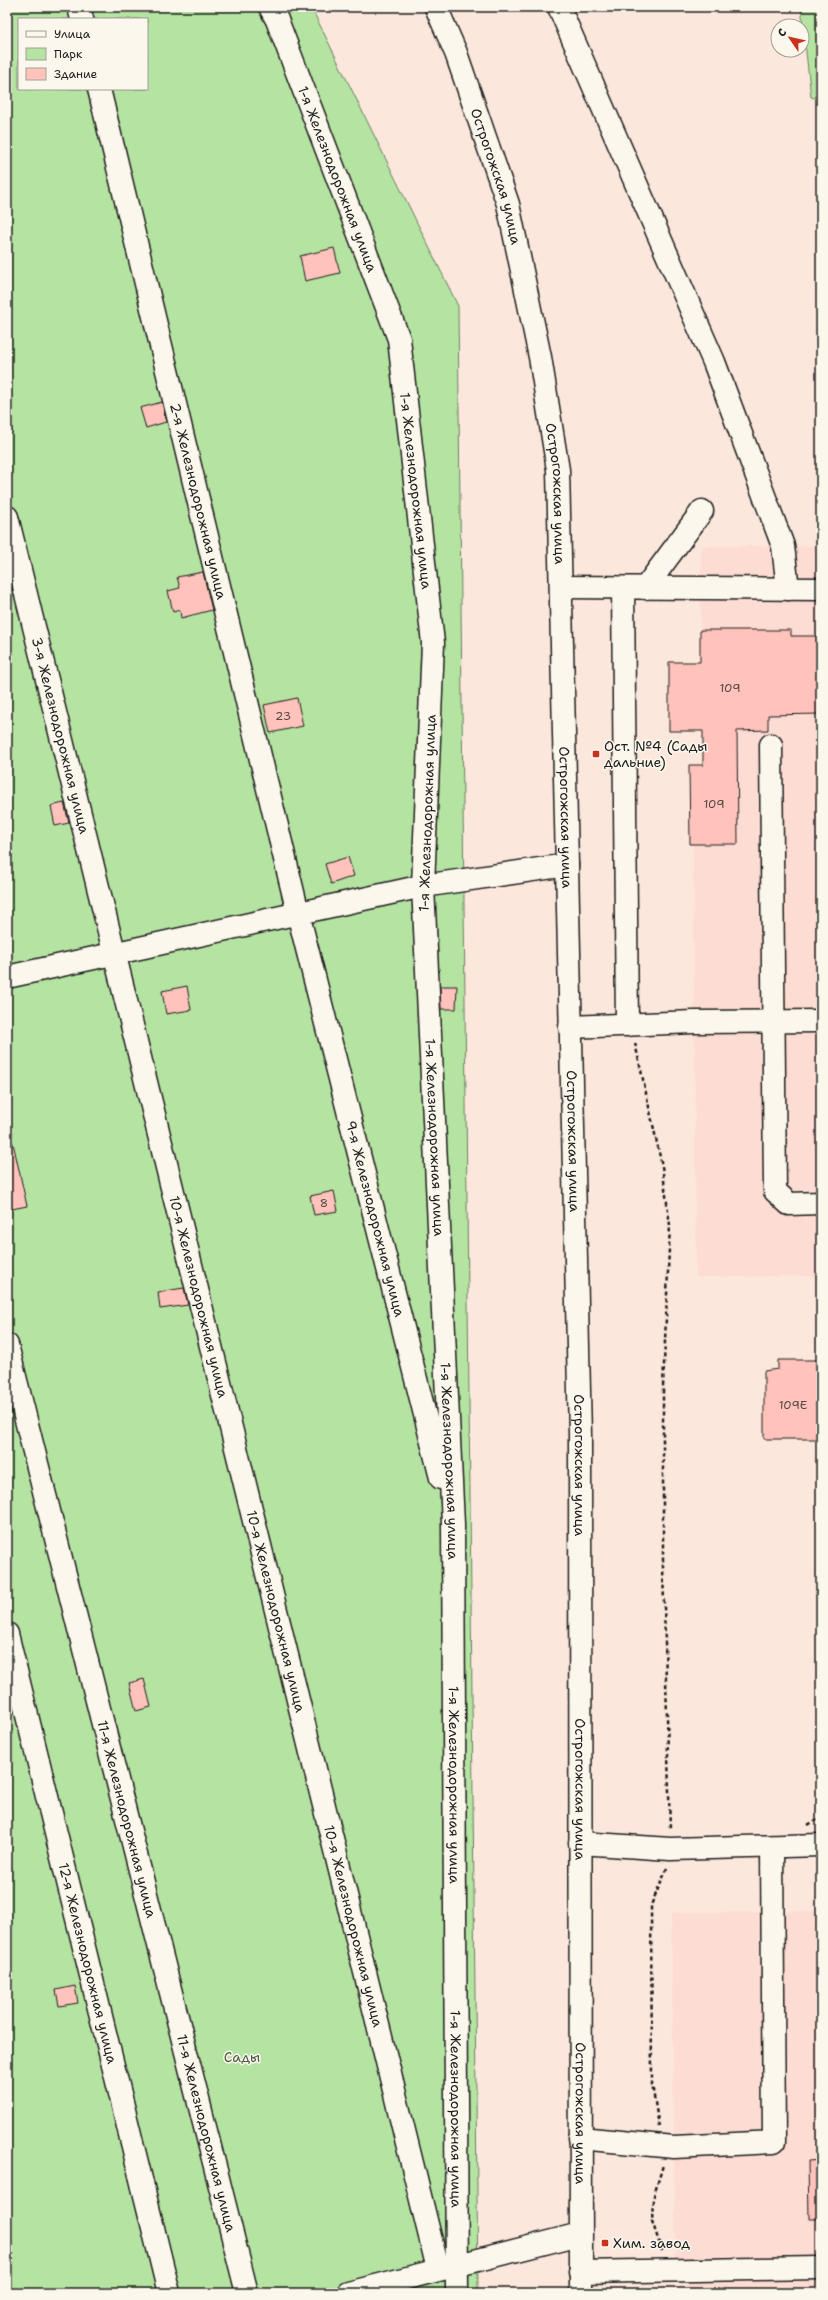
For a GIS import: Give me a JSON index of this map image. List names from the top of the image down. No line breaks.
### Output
{"streets":{"street":["Острогожская улица","1-я Железнодорожная улица","2-я Железнодорожная улица","3-я Железнодорожная улица","9-я Железнодорожная улица","10-я Железнодорожная улица","11-я Железнодорожная улица","12-я Железнодорожная улица"]},"crossings":[["1-я Железнодорожная улица","9-я Железнодорожная улица"],["1-я Железнодорожная улица","10-я Железнодорожная улица"],["2-я Железнодорожная улица","9-я Железнодорожная улица"],["3-я Железнодорожная улица","10-я Железнодорожная улица"]],"parks":["Сады"],"places":{"transit":["Ост. №4 (Сады дальние)","Хим. завод"]},"house_numbers":["109","23","109","8","109Е"],"legend":["Улица","Парк","Здание"],"north":"top left"}
